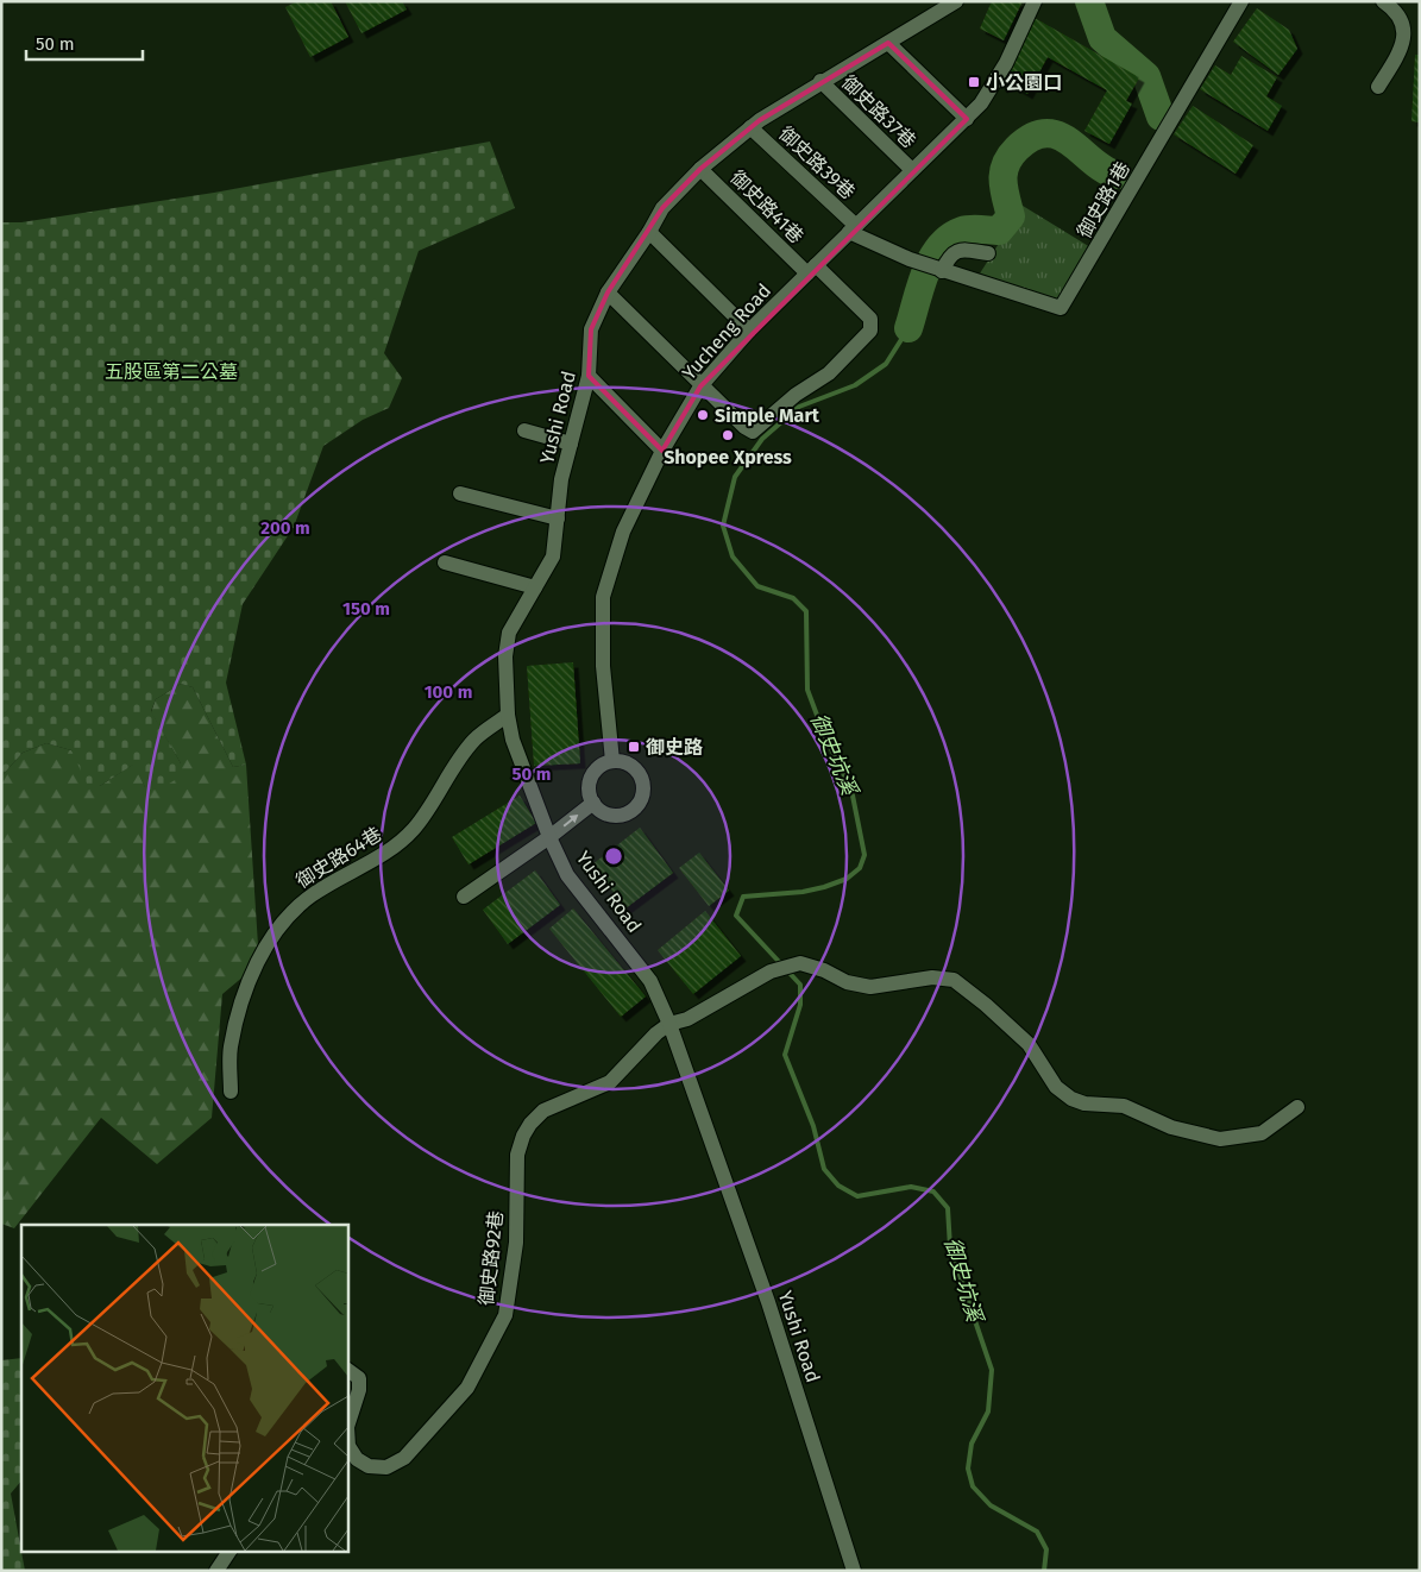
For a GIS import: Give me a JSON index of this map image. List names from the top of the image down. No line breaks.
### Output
{"streets":{"street":["御史路37巷","御史路39巷","御史路1巷","御史路41巷","Yucheng Road","Yushi Road","御史路64巷","御史路92巷"]},"crossings":[["御史路37巷","Yucheng Road"],["御史路37巷","Yushi Road"],["御史路39巷","御史路1巷"],["御史路39巷","Yucheng Road"],["御史路39巷","Yushi Road"],["御史路41巷","Yucheng Road"],["御史路41巷","Yushi Road"],["Yushi Road","御史路64巷"],["Yushi Road","御史路92巷"]],"water":["御史坑溪"],"parks":["五股區第二公墓"],"places":{"transit":["小公園口","御史路"],"other":["Simple Mart","Shopee Xpress"]},"scale_bar":"50 m","rings":["200 m","150 m","100 m","50 m"]}
